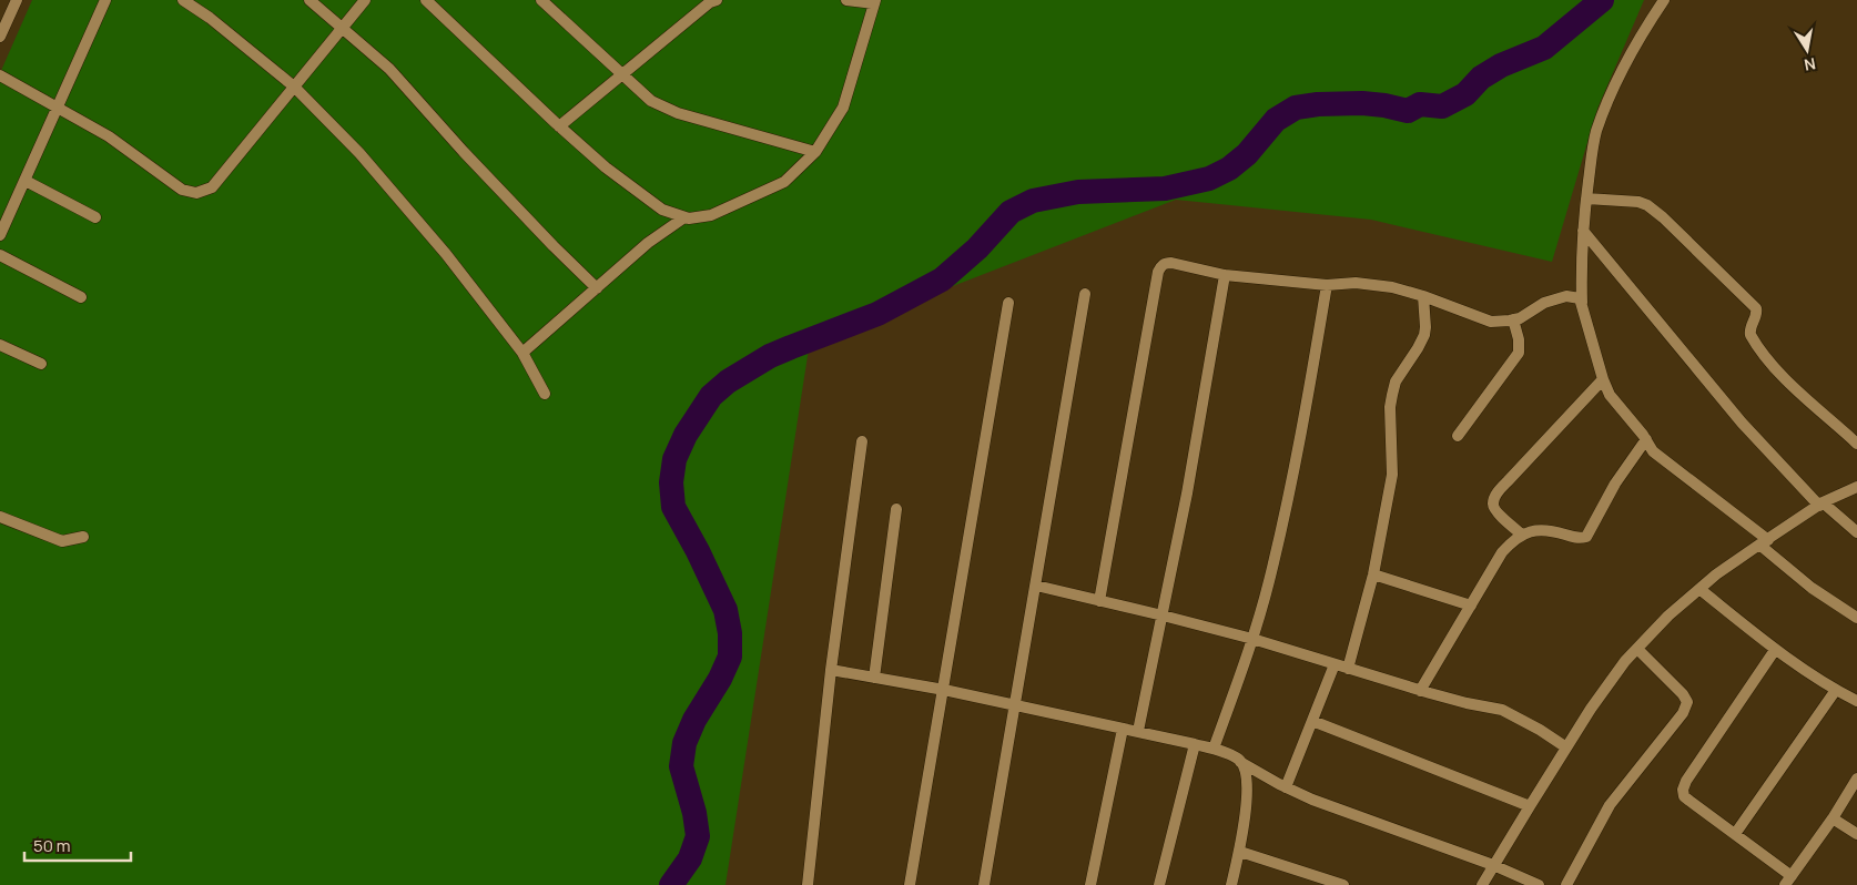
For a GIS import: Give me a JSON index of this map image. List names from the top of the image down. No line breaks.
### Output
{"scale_bar":"50 m","north":"bottom"}
